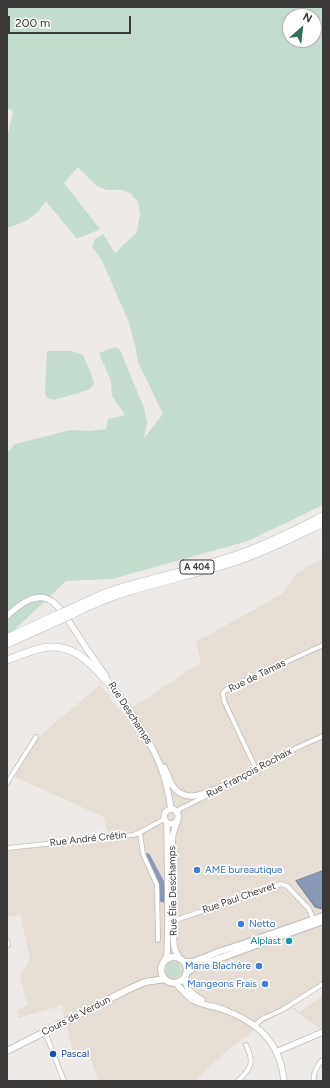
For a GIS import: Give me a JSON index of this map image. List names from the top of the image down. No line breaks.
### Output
{"streets":{"highway":["A 404"],"main road":["Rue Deschamps","Rue Élie Deschamps","Cours de Verdun"],"street":["Rue de Tamas","Rue François Rochaix","Rue André Crétin","Rue Paul Chevret"]},"crossings":[["Rue de Tamas","Rue François Rochaix"],["Rue Deschamps","Rue François Rochaix"],["Rue Deschamps","Rue André Crétin"],["Rue Deschamps","Rue Élie Deschamps"],["Rue François Rochaix","Rue André Crétin"],["Rue François Rochaix","Rue Élie Deschamps"],["Rue André Crétin","Rue Élie Deschamps"],["Rue Élie Deschamps","Rue Paul Chevret"],["Rue Élie Deschamps","Cours de Verdun"]],"places":["AME bureautique","Netto","Alplast","Marie Blachère","Mangeons Frais","Pascal"],"scale_bar":"200 m","north":"top right"}
